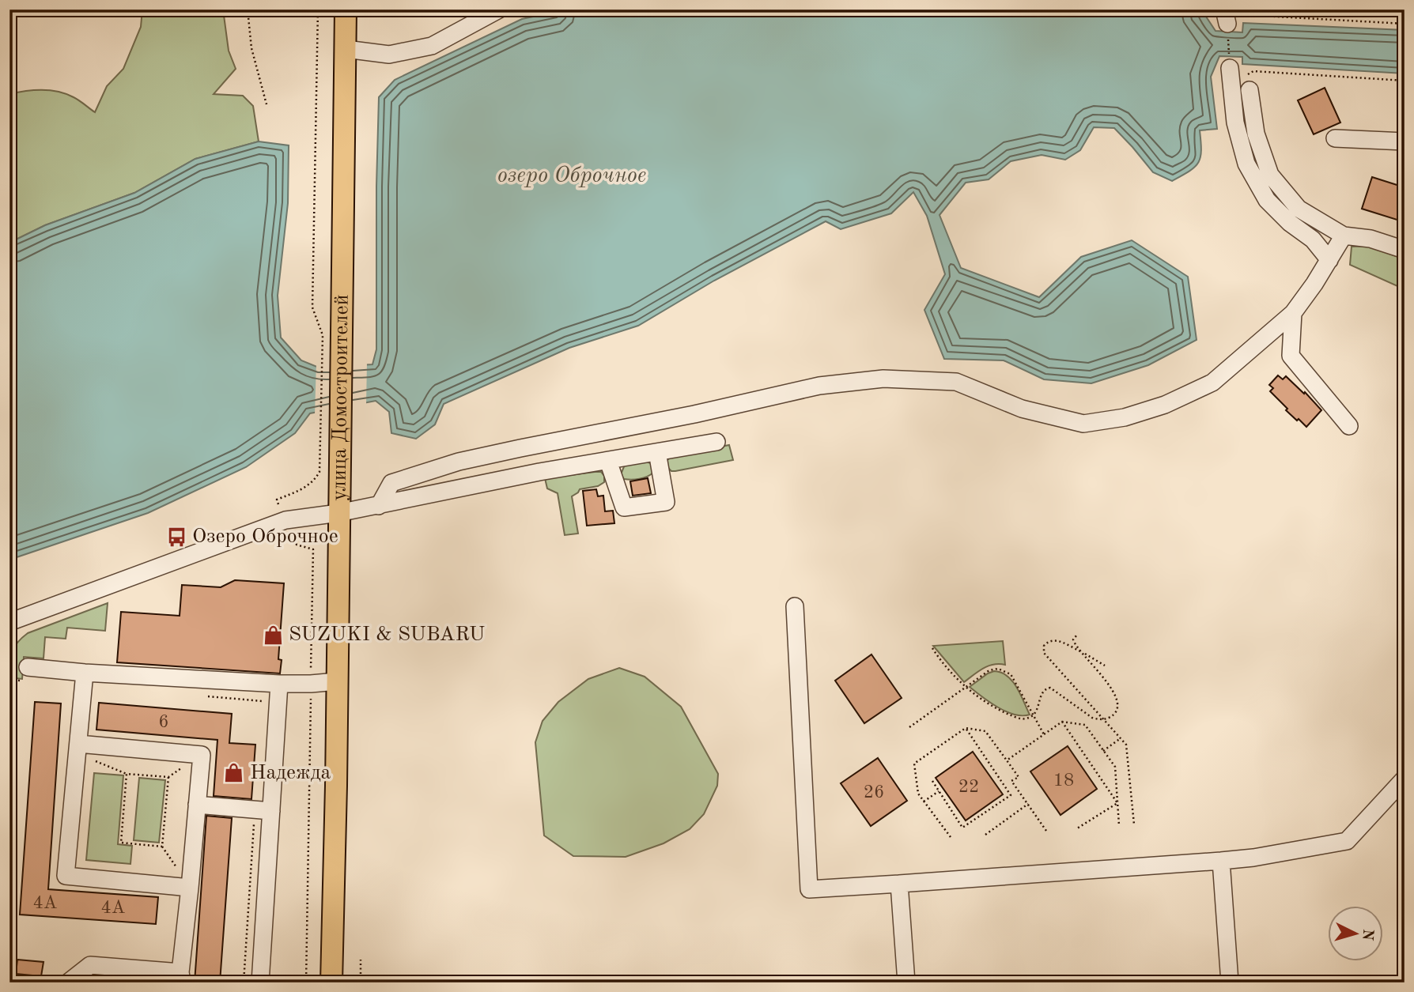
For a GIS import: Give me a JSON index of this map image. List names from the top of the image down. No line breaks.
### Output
{"streets":{"main road":["улица Домостроителей"]},"water":["озеро Оброчное"],"places":{"bus stop":["Озеро Оброчное"],"shop":["SUZUKI & SUBARU","Надежда"]},"house_numbers":["6","18","22","26","4А","4А"],"north":"right"}
